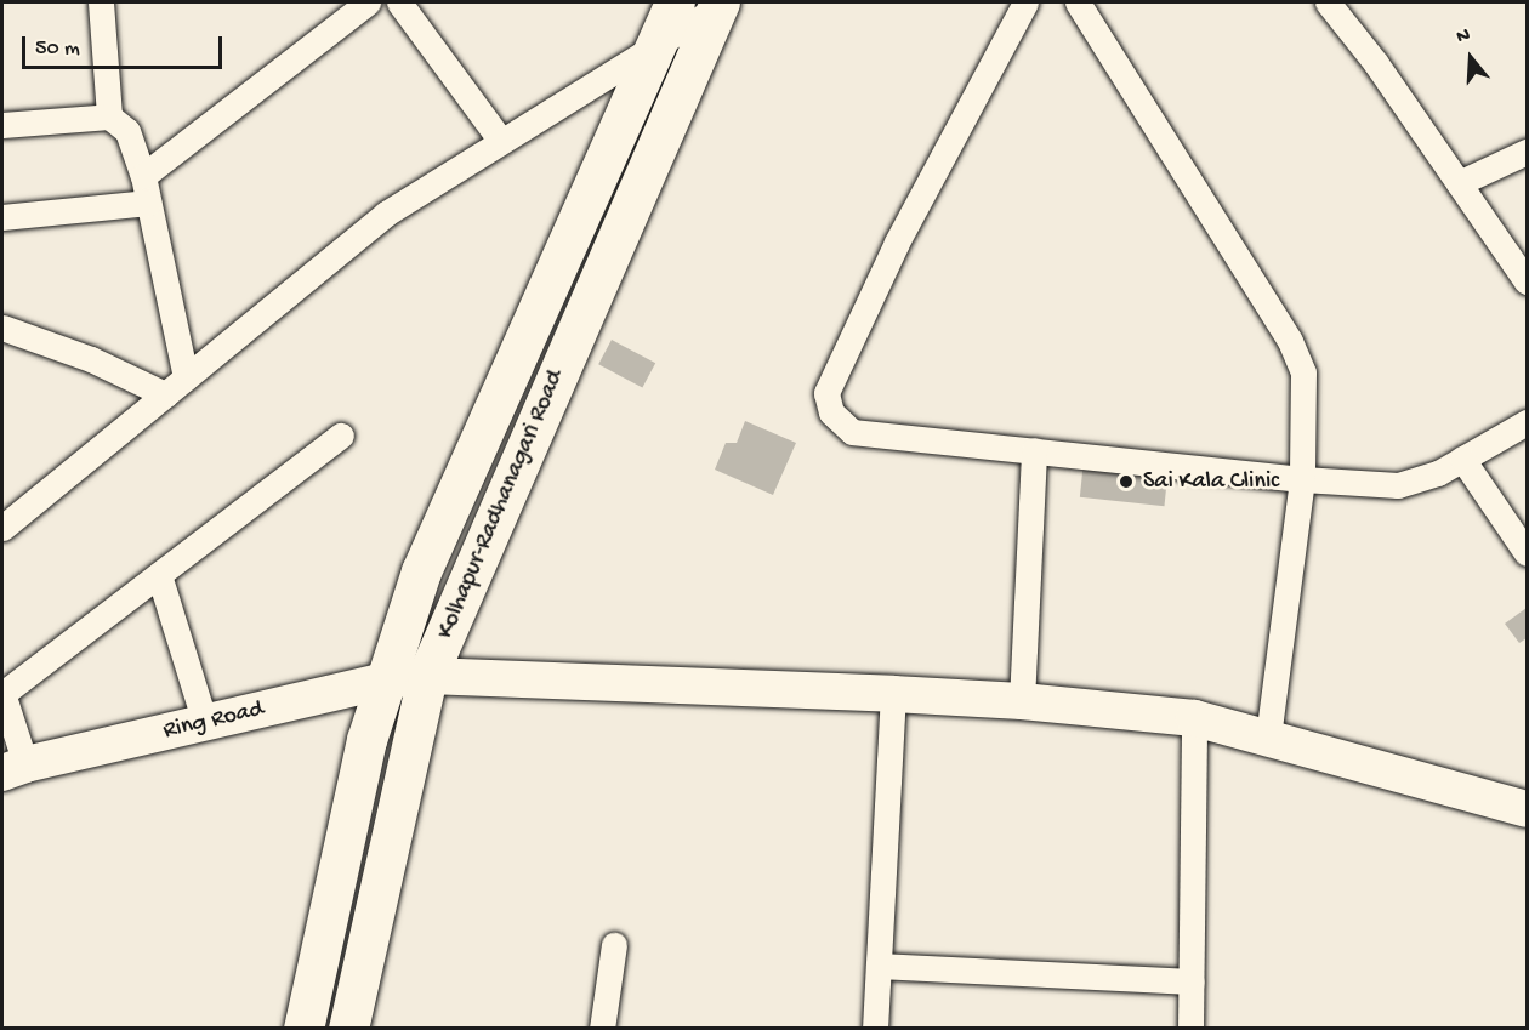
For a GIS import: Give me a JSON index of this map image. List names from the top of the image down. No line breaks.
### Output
{"streets":{"main road":["Kolhapur-Radhanagari Road","Ring Road"]},"crossings":[["Kolhapur-Radhanagari Road","Ring Road"]],"places":["Sai Kala Clinic"],"scale_bar":"50 m","north":"top"}
